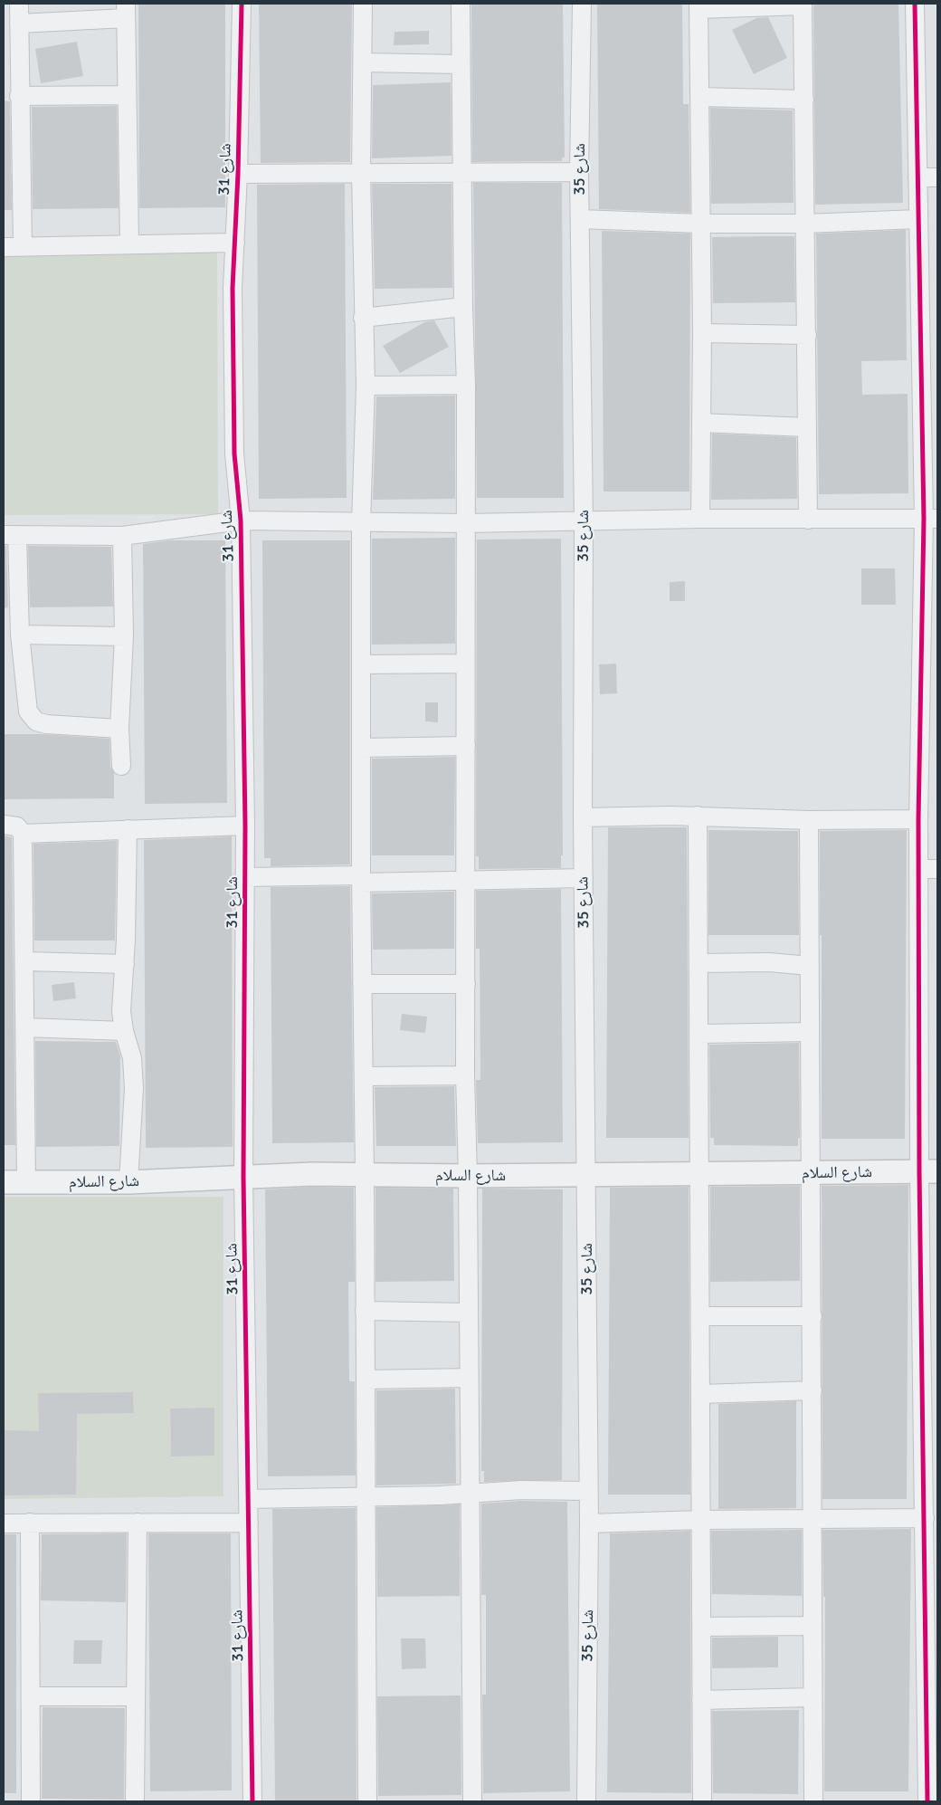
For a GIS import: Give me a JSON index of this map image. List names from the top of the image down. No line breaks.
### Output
{"streets":{"street":["شارع 31","شارع 35","شارع السلام"]},"crossings":[["شارع 31","شارع السلام"],["شارع 35","شارع السلام"]]}
